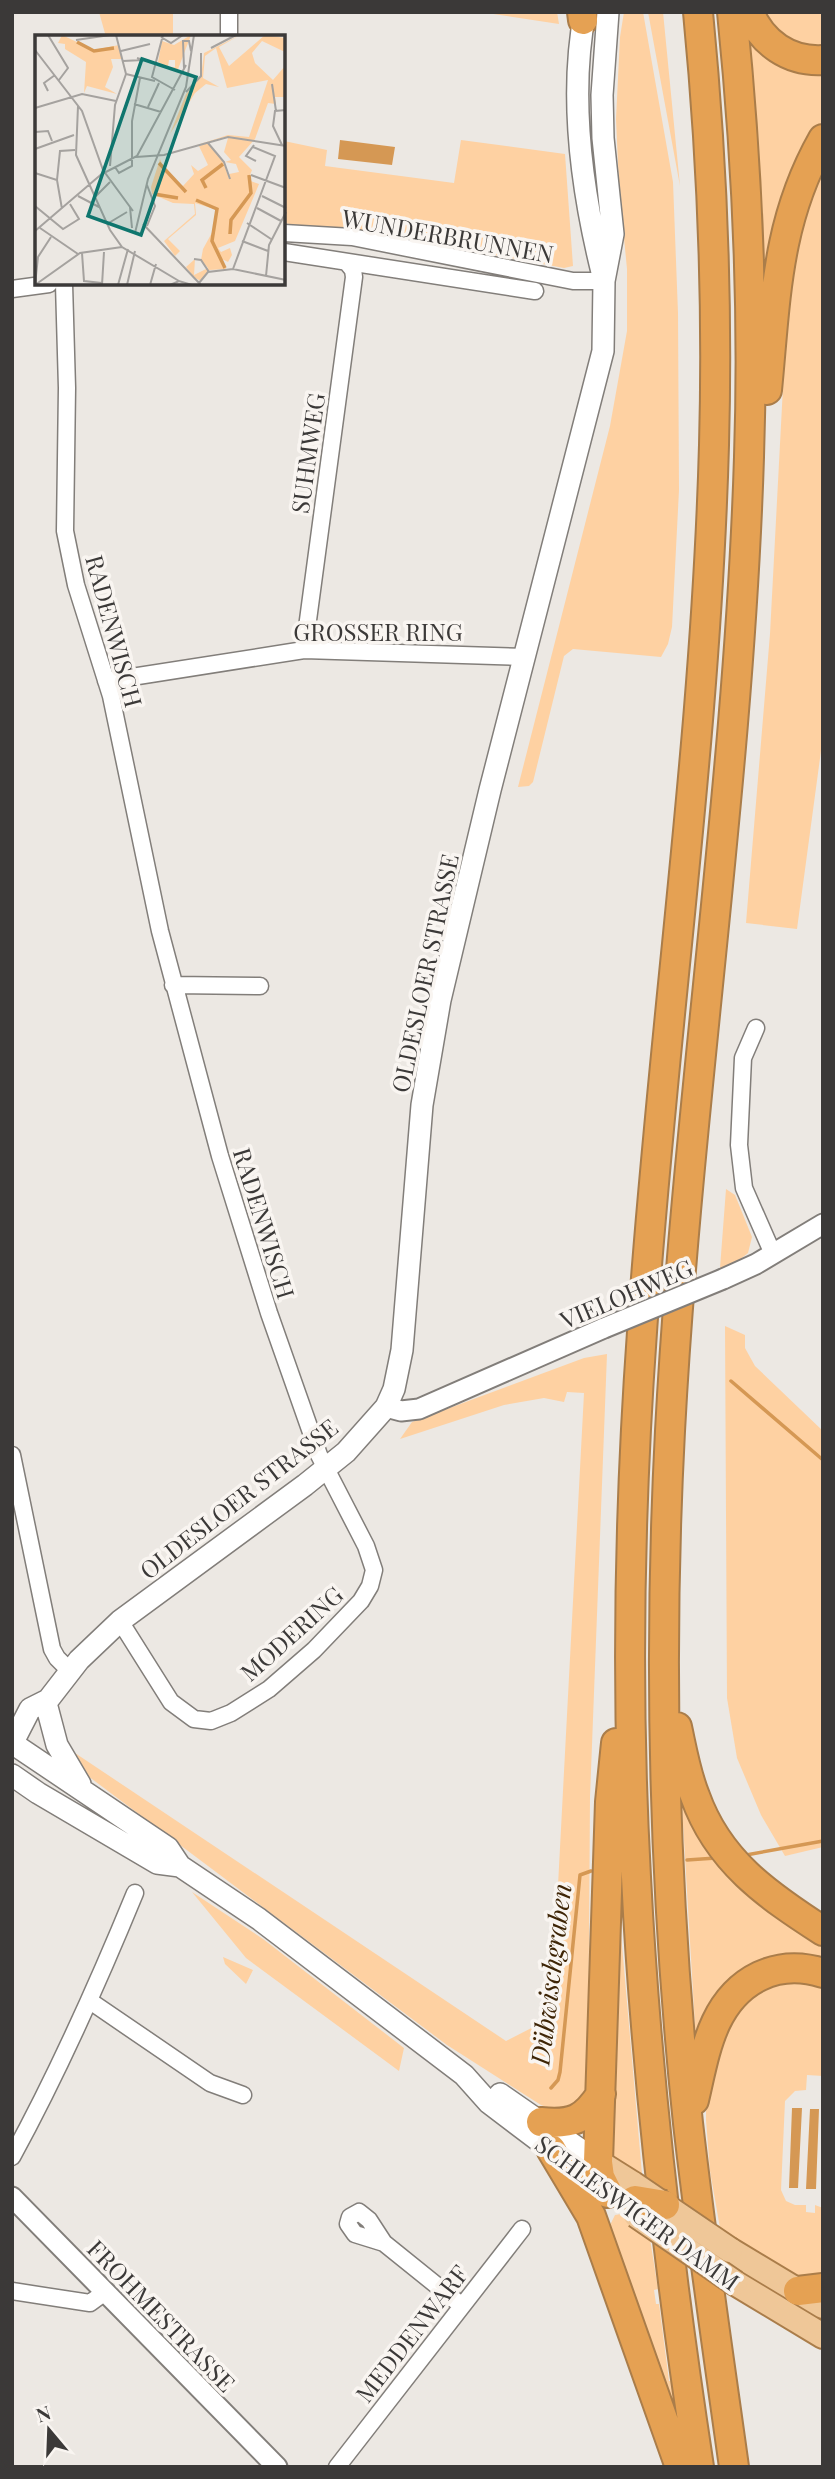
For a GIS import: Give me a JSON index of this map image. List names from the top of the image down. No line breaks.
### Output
{"streets":{"main road":["OLDESLOER STRASSE","SCHLESWIGER DAMM"],"street":["WUNDERBRUNNEN","SUHMWEG","RADENWISCH","GROSSER RING","VIELOHWEG","MODERING","FROHMESTRASSE","MEDDENWARF"]},"crossings":[["WUNDERBRUNNEN","OLDESLOER STRASSE"],["SUHMWEG","GROSSER RING"],["RADENWISCH","GROSSER RING"],["RADENWISCH","OLDESLOER STRASSE"],["RADENWISCH","MODERING"],["GROSSER RING","OLDESLOER STRASSE"],["OLDESLOER STRASSE","VIELOHWEG"],["OLDESLOER STRASSE","MODERING"],["OLDESLOER STRASSE","SCHLESWIGER DAMM"]],"water":["Dübwischgraben"],"north":"top"}
